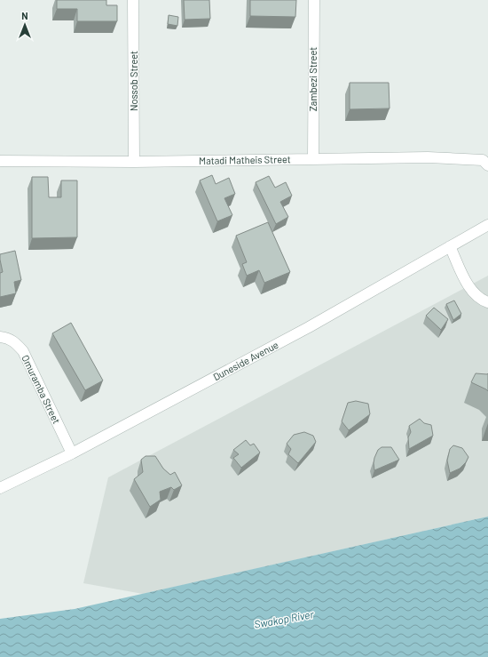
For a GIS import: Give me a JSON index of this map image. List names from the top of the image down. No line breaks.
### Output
{"streets":{"street":["Zambezi Street","Nossob Street","Matadi Matheis Street","Duneside Avenue","Omuramba Street"]},"crossings":[["Zambezi Street","Matadi Matheis Street"],["Nossob Street","Matadi Matheis Street"],["Duneside Avenue","Omuramba Street"]],"water":["Swakop River"],"north":"top"}
